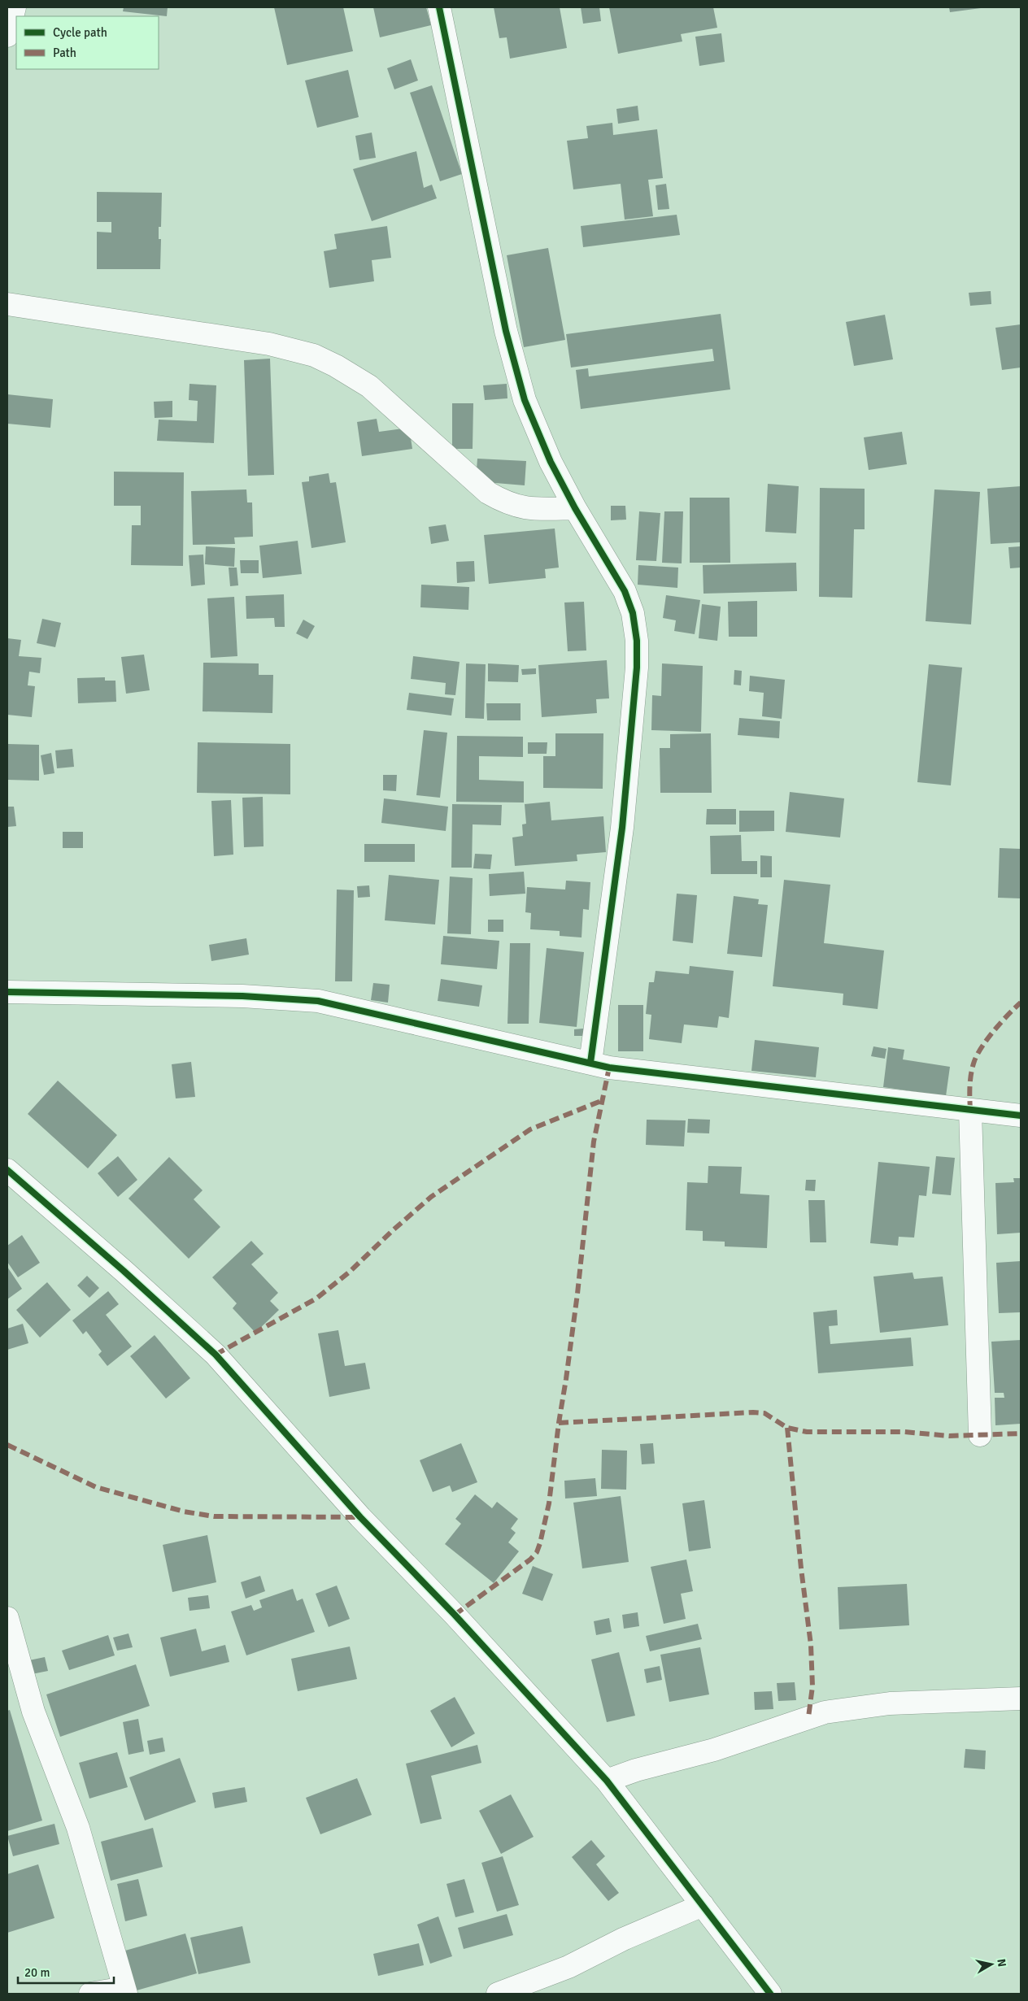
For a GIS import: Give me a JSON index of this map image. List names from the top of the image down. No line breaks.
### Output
{"legend":["Cycle path","Path"],"scale_bar":"20 m","north":"right"}
